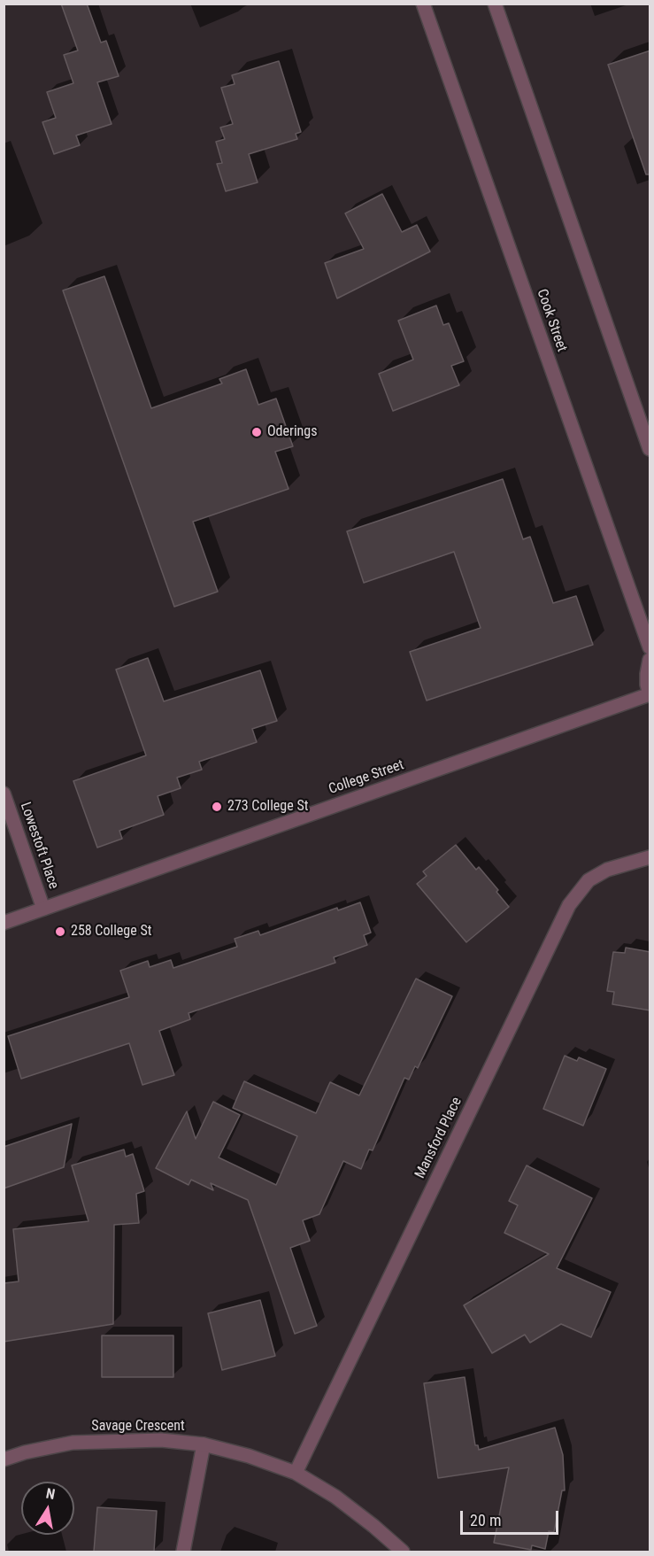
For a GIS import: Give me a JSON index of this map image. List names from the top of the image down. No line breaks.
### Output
{"streets":{"street":["Cook Street","College Street","Lowestoft Place","Mansford Place","Savage Crescent"]},"crossings":[["College Street","Lowestoft Place"],["Mansford Place","Savage Crescent"]],"places":["Oderings","273 College St","258 College St"],"scale_bar":"20 m","north":"top"}
